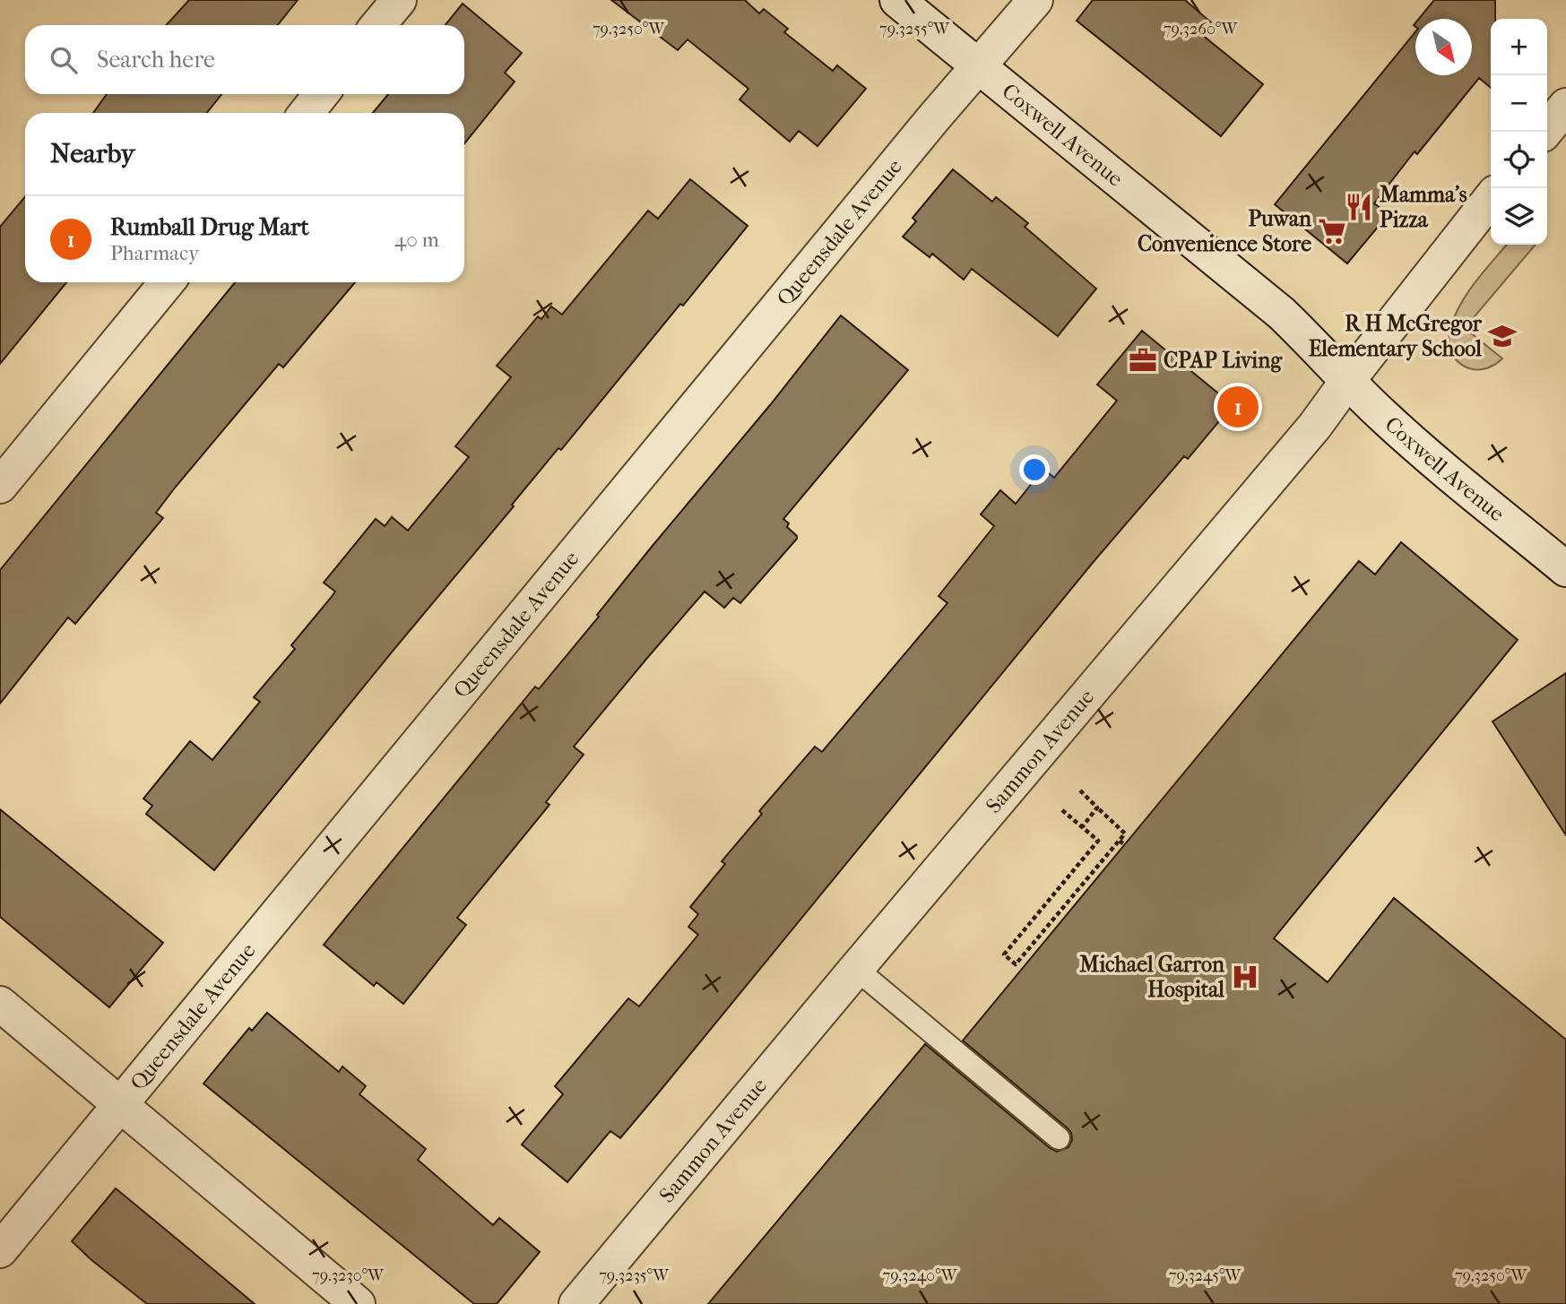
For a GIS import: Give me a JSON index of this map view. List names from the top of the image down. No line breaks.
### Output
{"streets":{"street":["Coxwell Avenue","Queensdale Avenue","Sammon Avenue"]},"crossings":[["Coxwell Avenue","Queensdale Avenue"],["Coxwell Avenue","Sammon Avenue"]],"places":{"restaurant":["Mamma's Pizza"],"supermarket":["Puwan Convenience Store"],"school or university":["R H McGregor Elementary School"],"office":["CPAP Living"],"hospital":["Michael Garron Hospital"]},"north":"bottom right","page":{"map_buttons":["+","−"],"search":"Search here","heading":"Nearby","list":[{"mark":"1","name":"Rumball Drug Mart","note":"Pharmacy","value":"40 m"}],"pins":"1"},"coordinates":["79.3250°W","79.3255°W","79.3260°W","79.3230°W","79.3235°W","79.3240°W","79.3245°W"]}
